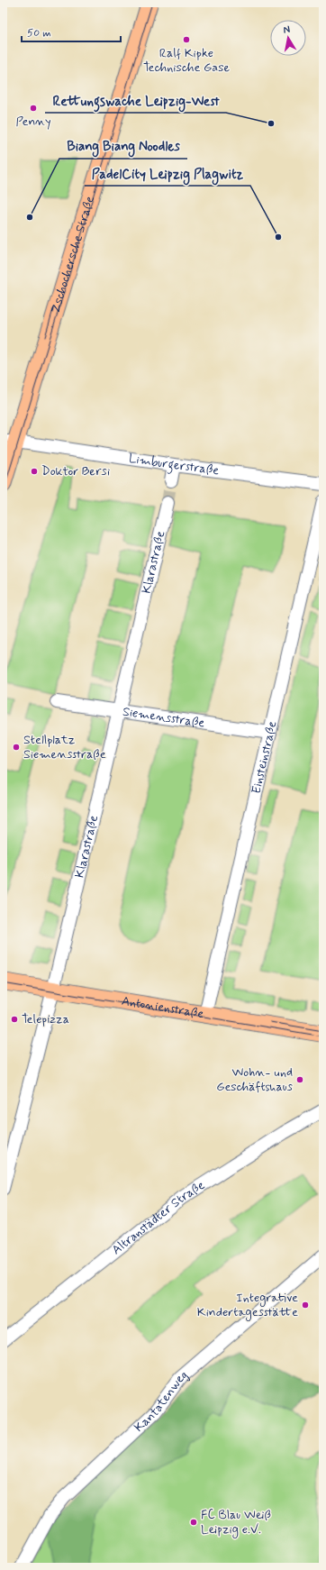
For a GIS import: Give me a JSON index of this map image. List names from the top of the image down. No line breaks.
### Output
{"streets":{"main road":["Zschochersche Straße","Antonienstraße"],"street":["Limburgerstraße","Klarastraße","Siemensstraße","Einsteinstraße","Altranstädter Straße","Kantatenweg"]},"crossings":[["Zschochersche Straße","Limburgerstraße"],["Klarastraße","Siemensstraße"],["Klarastraße","Antonienstraße"],["Siemensstraße","Einsteinstraße"],["Einsteinstraße","Antonienstraße"]],"places":["Ralf Kipke Technische Gase","Penny","Rettungswache Leipzig-West","Biang Biang Noodles","PadelCity Leipzig Plagwitz","Doktor Bersi","Stellplatz Siemensstraße","Telepizza","Wohn- und Geschäftshaus","Integrative Kindertagesstätte","FC Blau Weiß Leipzig e.V."],"scale_bar":"50 m","north":"top"}
